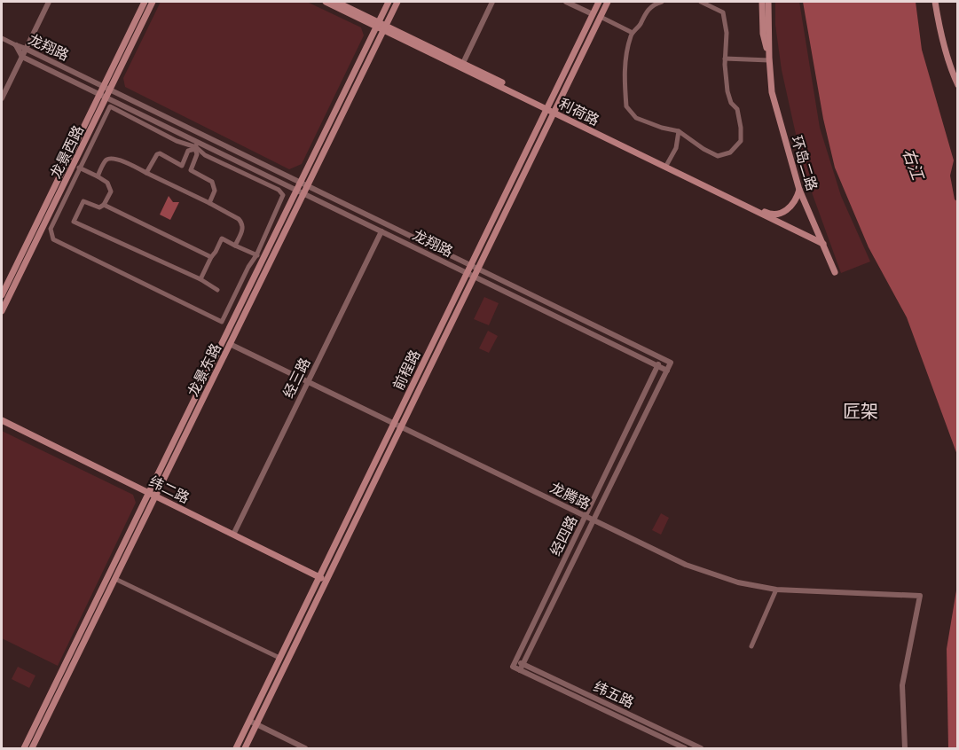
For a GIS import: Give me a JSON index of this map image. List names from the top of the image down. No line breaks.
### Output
{"streets":{"main road":["利荷路","龙景西路","环岛二路","龙景东路","前程路","纬二路"],"street":["龙翔路","经三路","龙腾路","经四路","纬五路"]},"crossings":[["龙翔路","龙景西路"],["龙翔路","龙景东路"],["龙翔路","前程路"],["龙翔路","经三路"],["龙翔路","经四路"],["利荷路","环岛二路"],["利荷路","龙景东路"],["利荷路","前程路"],["龙景东路","纬二路"],["龙景东路","龙腾路"],["前程路","纬二路"],["前程路","龙腾路"],["经三路","纬二路"],["经三路","龙腾路"],["龙腾路","经四路"],["经四路","纬五路"]],"districts":["匠架"],"water":["右江"]}
